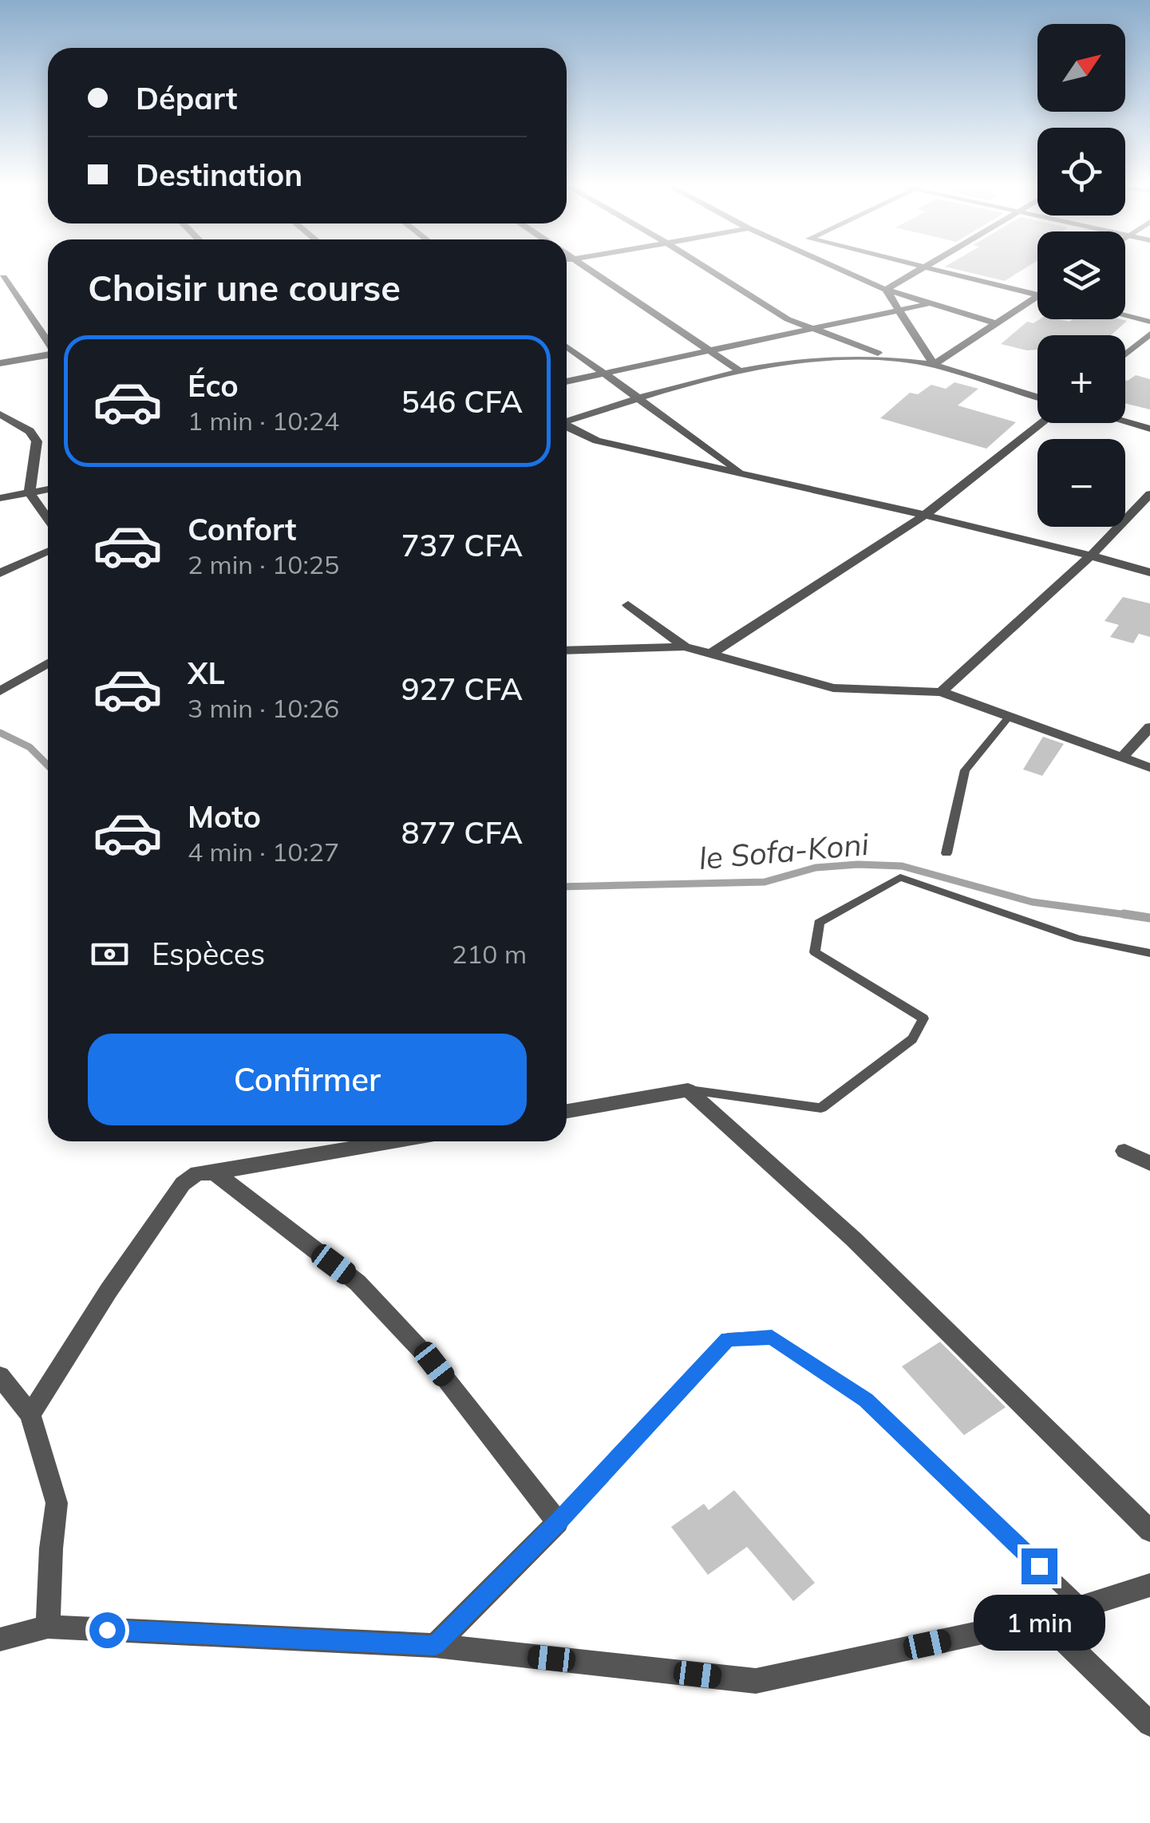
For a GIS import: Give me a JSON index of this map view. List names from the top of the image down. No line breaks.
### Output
{"water":["le Sofa-Koni"],"north":"top right","page":{"map_buttons":["+","−"],"banner":["Départ","Destination"],"heading":"Choisir une course","list":[{"name":"Éco","note":"1 min · 10:24","value":"546 CFA"},{"name":"Confort","note":"2 min · 10:25","value":"737 CFA"},{"name":"XL","note":"3 min · 10:26","value":"927 CFA"},{"name":"Moto","note":"4 min · 10:27","value":"877 CFA"}],"pay":["Espèces","210 m"],"buttons":"Confirmer","bubble":"1 min"}}
